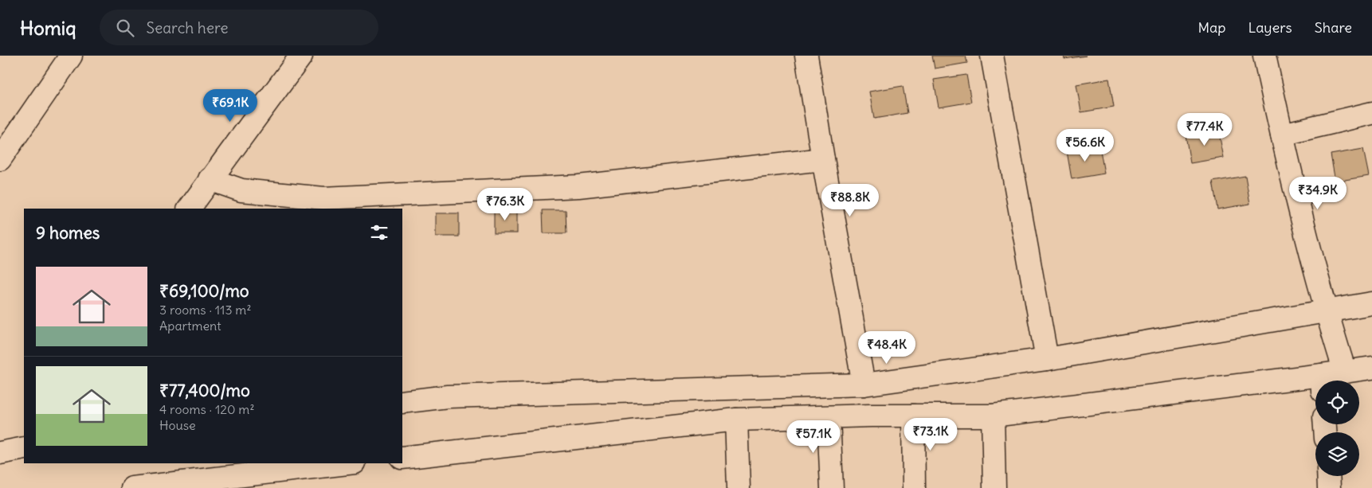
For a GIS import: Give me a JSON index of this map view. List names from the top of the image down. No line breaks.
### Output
{"page":{"header":"Homiq","search":"Search here","nav":["Map","Layers","Share"],"price":["₹69.1K","₹77.4K","₹56.6K","₹34.9K","₹88.8K","₹76.3K","₹48.4K","₹73.1K","₹57.1K"],"heading":"9 homes","list":[{"name":"₹69,100/mo","note":"3 rooms · 113 m² · Apartment"},{"name":"₹77,400/mo","note":"4 rooms · 120 m² · House"}]}}
